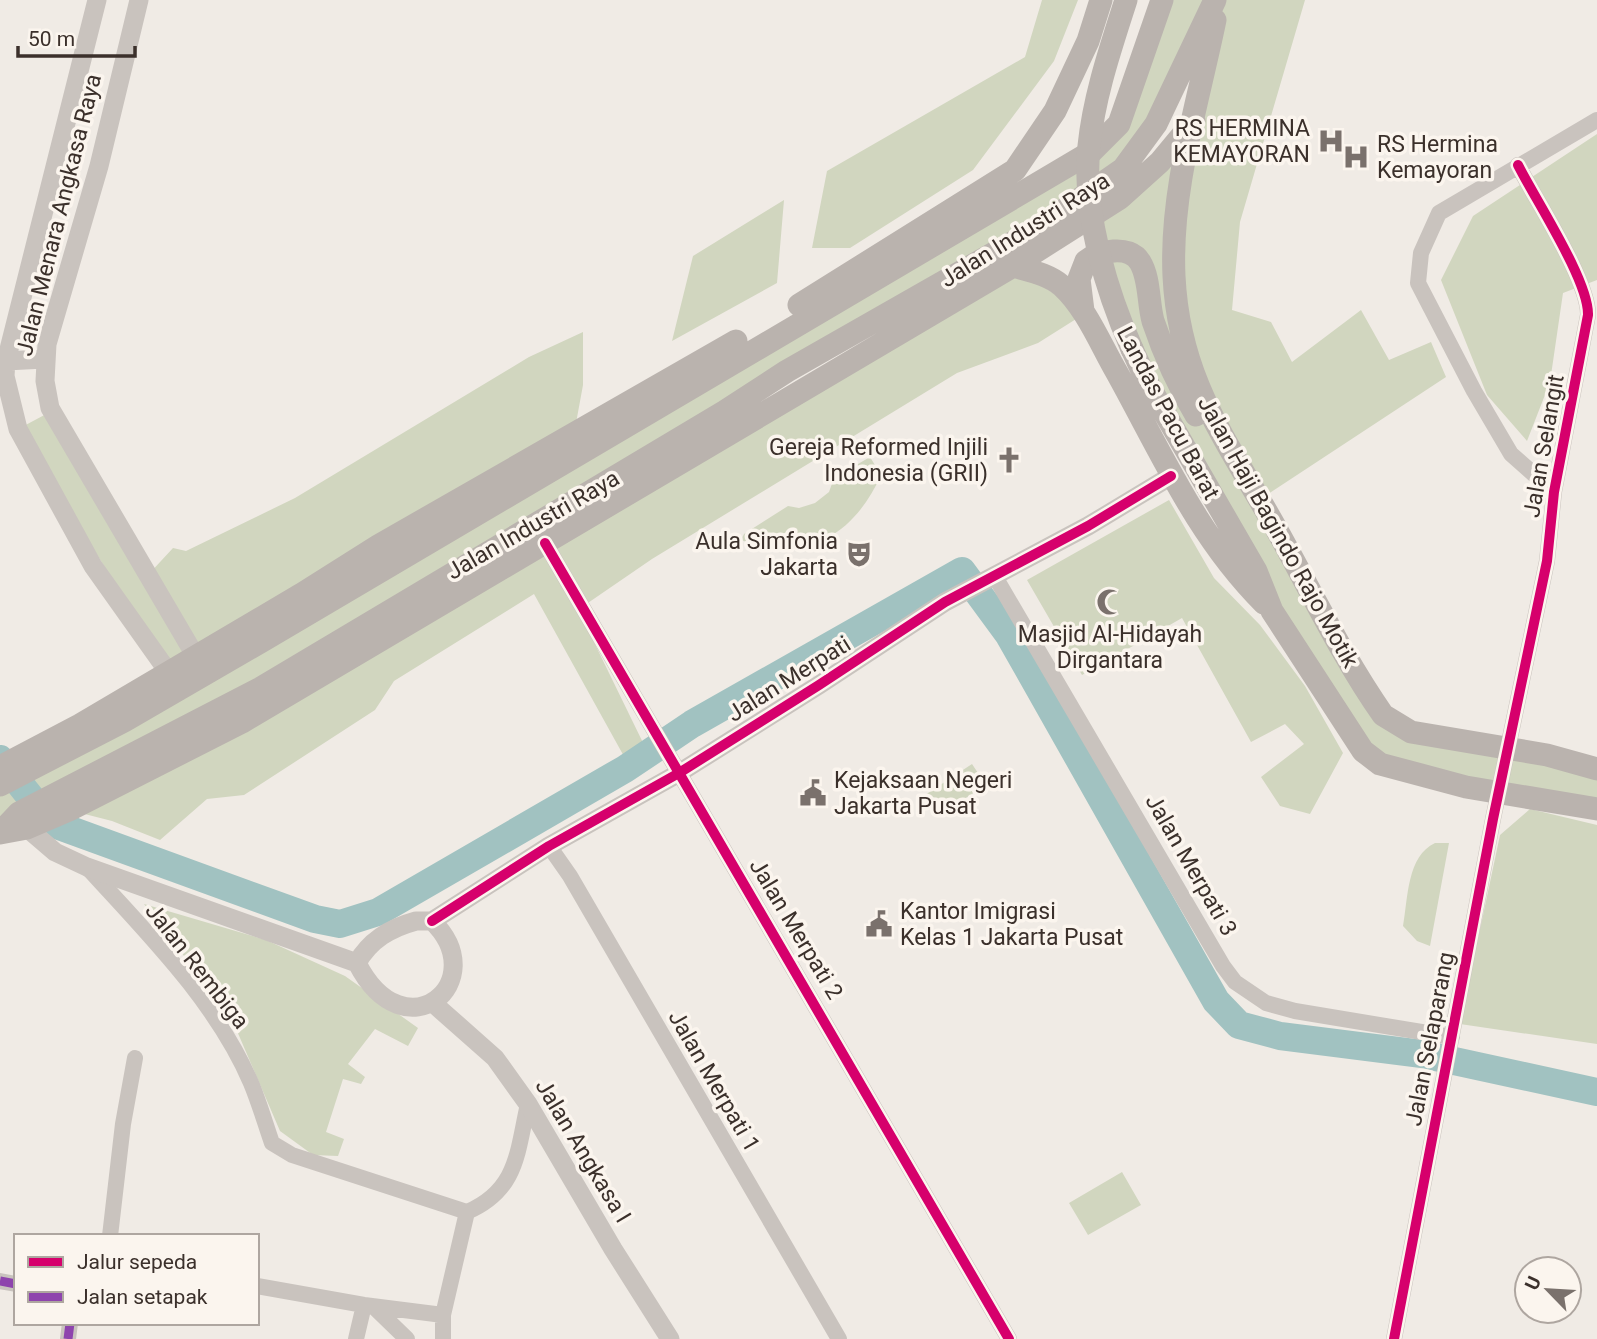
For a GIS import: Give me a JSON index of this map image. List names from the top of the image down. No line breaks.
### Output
{"streets":{"main road":["Jalan Industri Raya","Landas Pacu Barat","Jalan Haji Bagindo Rajo Motik"],"street":["Jalan Menara Angkasa Raya","Jalan Selangit","Jalan Merpati","Jalan Merpati 3","Jalan Merpati 2","Jalan Rembiga","Jalan Selaparang","Jalan Merpati 1","Jalan Angkasa I"]},"crossings":[["Jalan Menara Angkasa Raya","Jalan Industri Raya"],["Jalan Industri Raya","Jalan Haji Bagindo Rajo Motik"],["Jalan Industri Raya","Jalan Merpati 2"],["Landas Pacu Barat","Jalan Haji Bagindo Rajo Motik"],["Jalan Selangit","Jalan Haji Bagindo Rajo Motik"],["Jalan Selangit","Jalan Selaparang"],["Jalan Haji Bagindo Rajo Motik","Jalan Selaparang"],["Jalan Merpati","Jalan Merpati 3"],["Jalan Merpati","Jalan Merpati 2"],["Jalan Merpati","Jalan Merpati 1"],["Jalan Merpati","Jalan Angkasa I"],["Jalan Merpati 3","Jalan Selaparang"]],"places":{"hospital":["RS HERMINA KEMAYORAN","RS Hermina Kemayoran"],"church":["Gereja Reformed Injili Indonesia (GRII)"],"theatre":["Aula Simfonia Jakarta"],"mosque":["Masjid Al-Hidayah Dirgantara"],"public building":["Kejaksaan Negeri Jakarta Pusat","Kantor Imigrasi Kelas 1 Jakarta Pusat"]},"legend":["Jalur sepeda","Jalan setapak"],"scale_bar":"50 m","north":"top left"}
